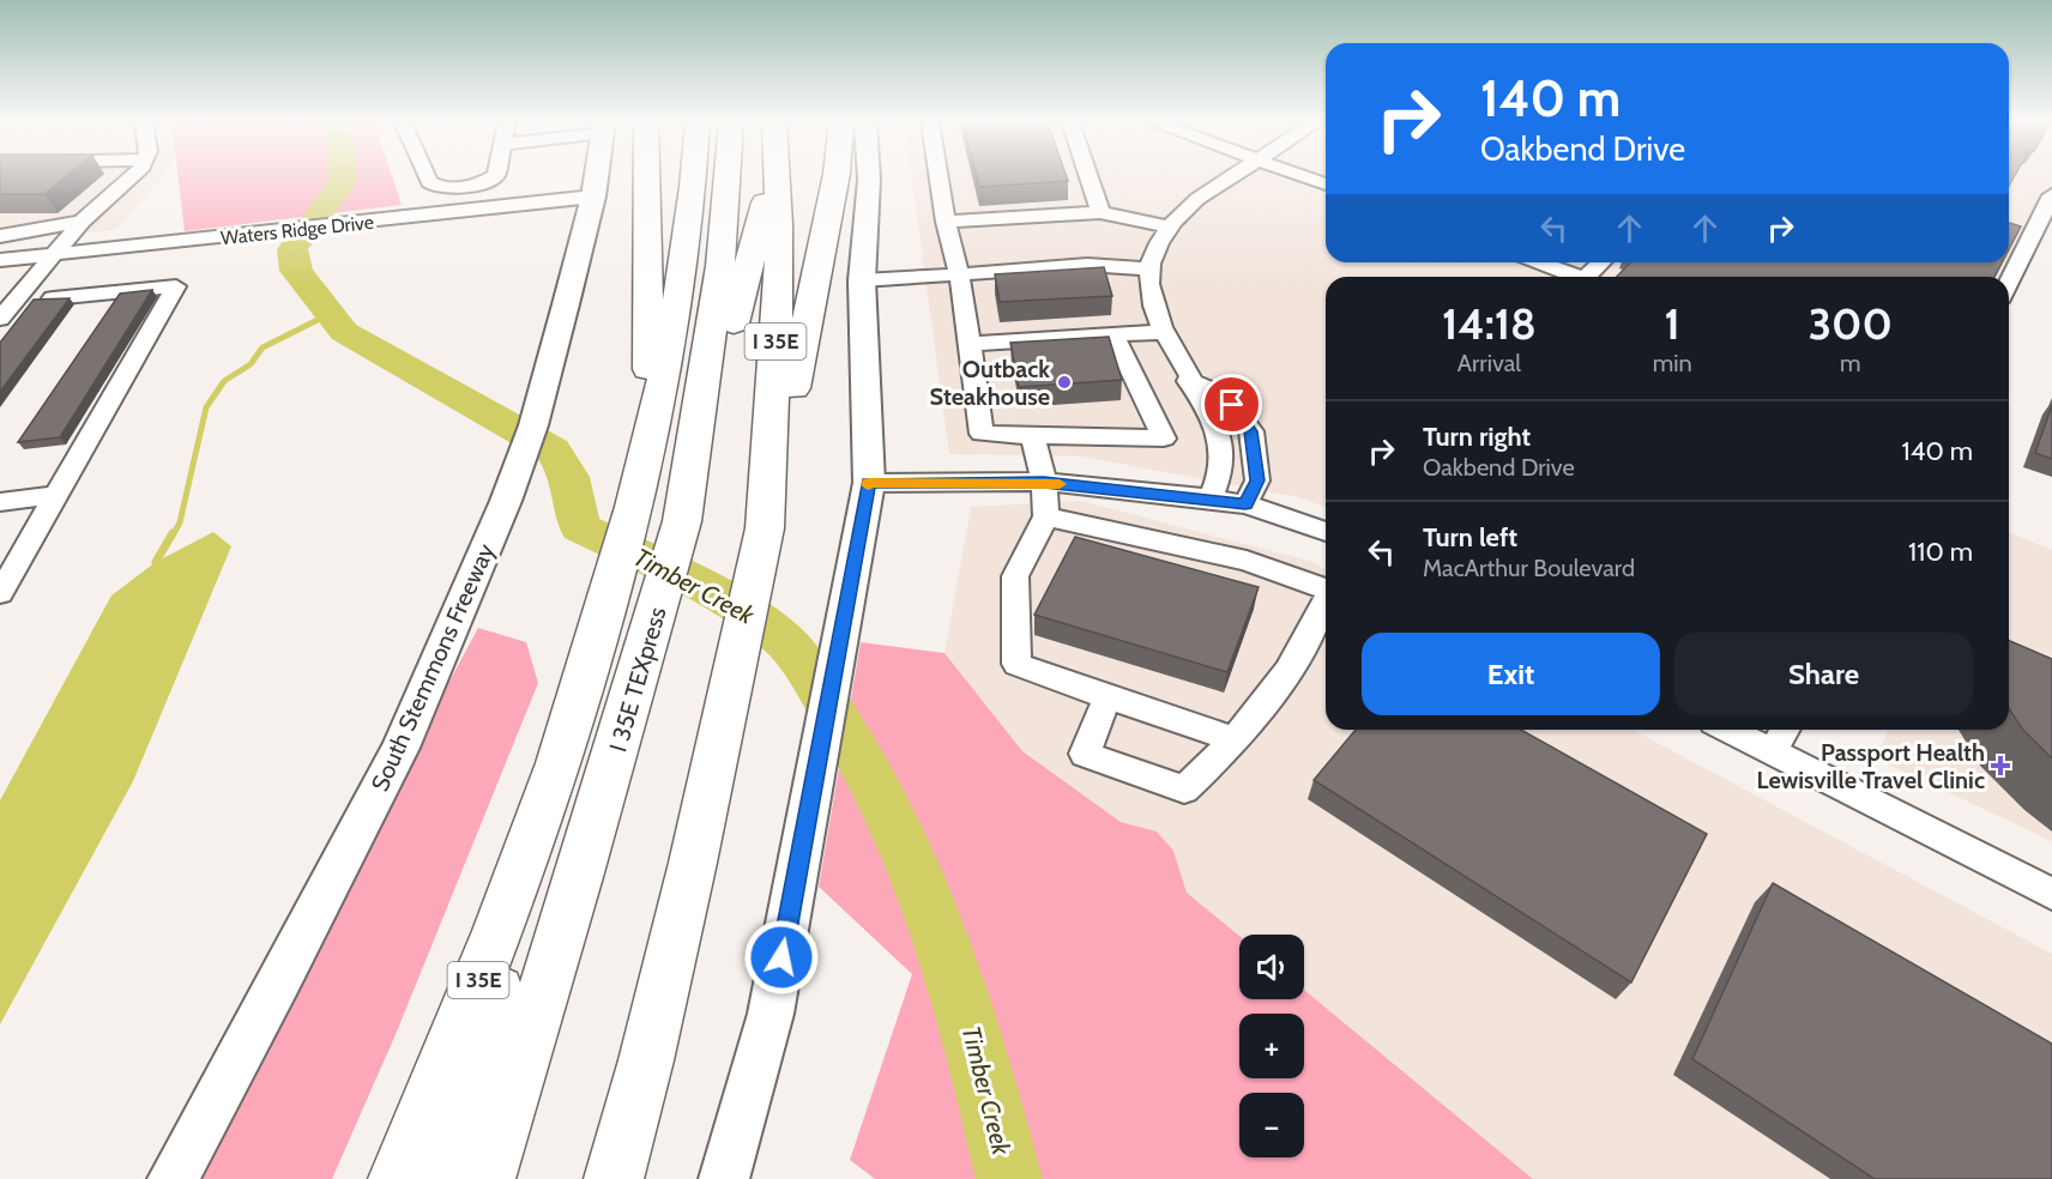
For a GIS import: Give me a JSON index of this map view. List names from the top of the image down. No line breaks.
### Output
{"streets":{"highway":["I 35E","I 35E TEXpress"],"main road":["South Stemmons Freeway"],"street":["Waters Ridge Drive"]},"crossings":[["Waters Ridge Drive","South Stemmons Freeway"]],"water":["Timber Creek"],"places":{"other":["Outback Steakhouse"],"health":["Passport Health Lewisville Travel Clinic"]},"page":{"turn":["140 m","Oakbend Drive"],"eta":["14:18","Arrival","1","min","300","m"],"list":[{"name":"Turn right","note":"Oakbend Drive","value":"140 m"},{"name":"Turn left","note":"MacArthur Boulevard","value":"110 m"}],"buttons":["Exit","Share"],"map_buttons":["+","−"]}}
